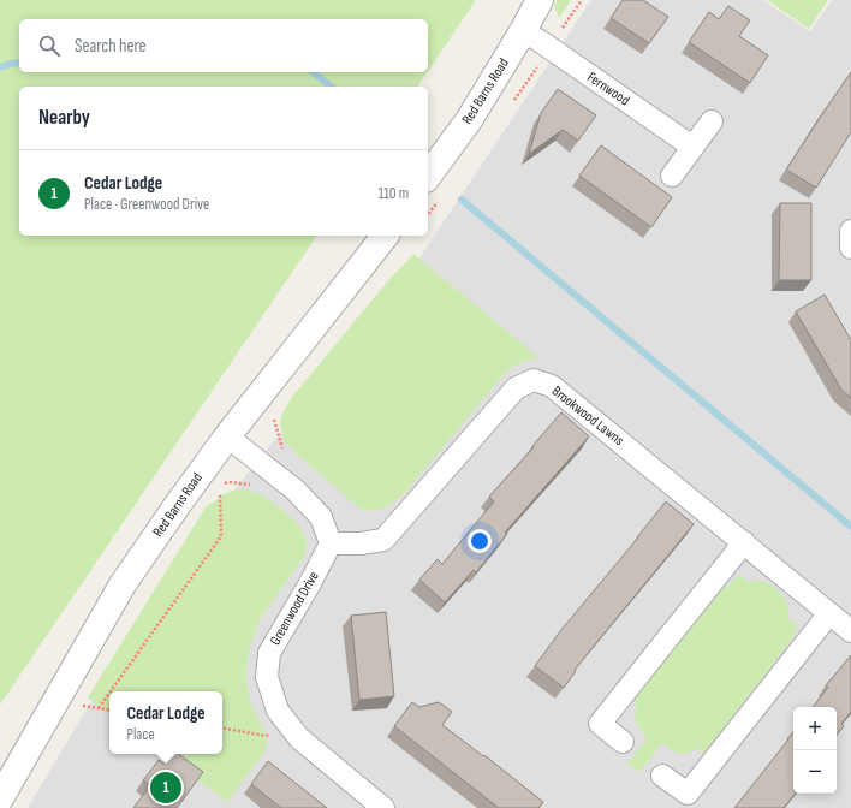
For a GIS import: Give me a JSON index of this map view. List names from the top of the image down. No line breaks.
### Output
{"streets":{"street":["Fernwood","Red Barns Road","Brookwood Lawns","Greenwood Drive"]},"crossings":[["Fernwood","Red Barns Road"],["Brookwood Lawns","Greenwood Drive"]],"page":{"search":"Search here","heading":"Nearby","list":[{"mark":"1","name":"Cedar Lodge","note":"Place · Greenwood Drive","value":"110 m"}],"popup":["Cedar Lodge","Place"],"map_buttons":["+","−"],"pins":"1"}}
